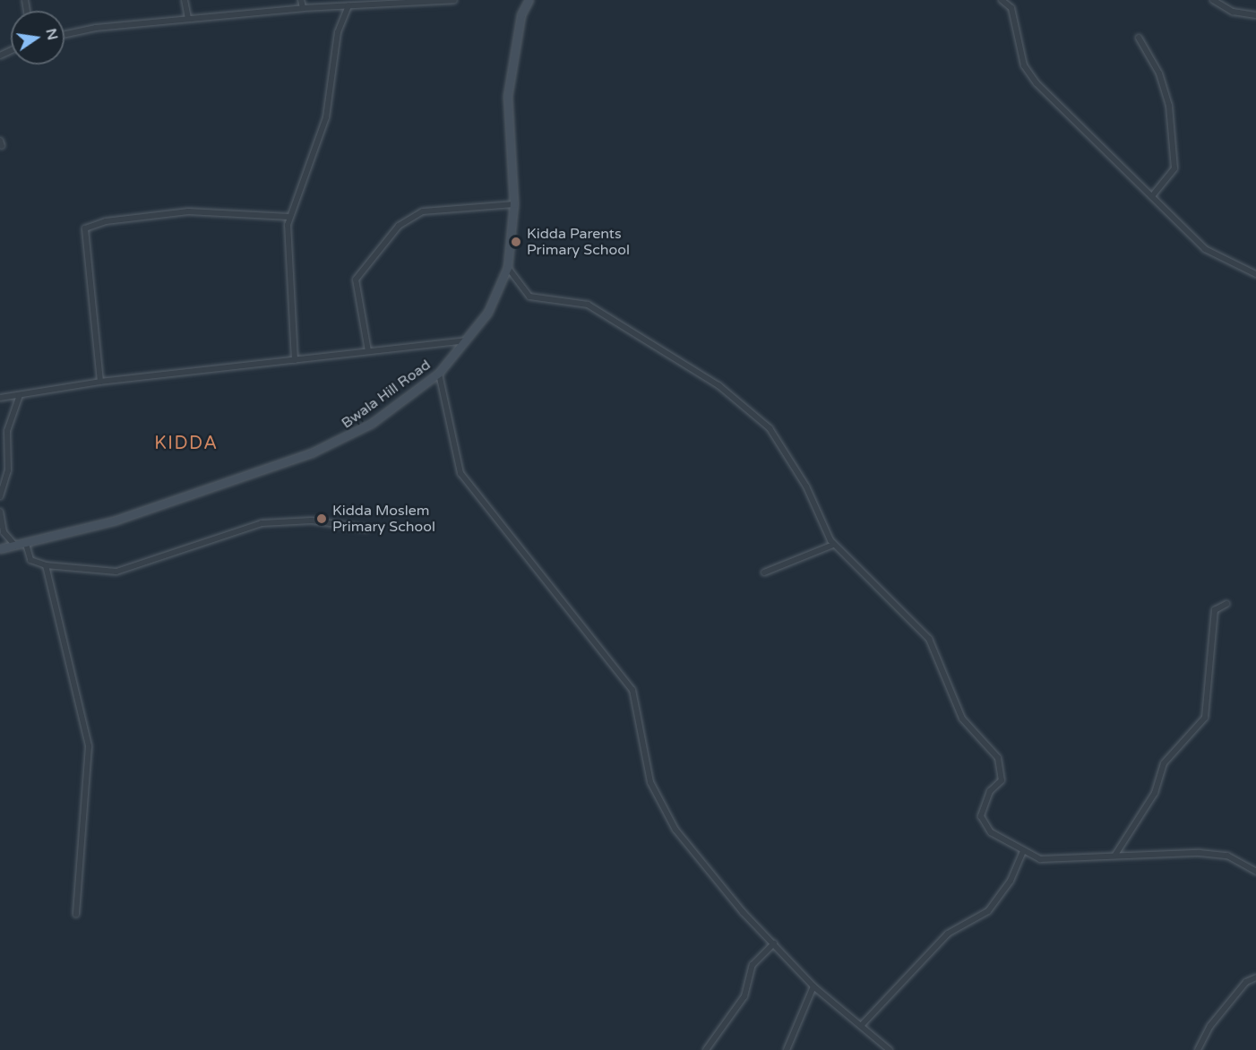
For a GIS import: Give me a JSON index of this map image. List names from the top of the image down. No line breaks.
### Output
{"streets":{"street":["Bwala Hill Road"]},"districts":["KIDDA"],"places":["Kidda Parents Primary School","Kidda Moslem Primary School"],"north":"right"}
